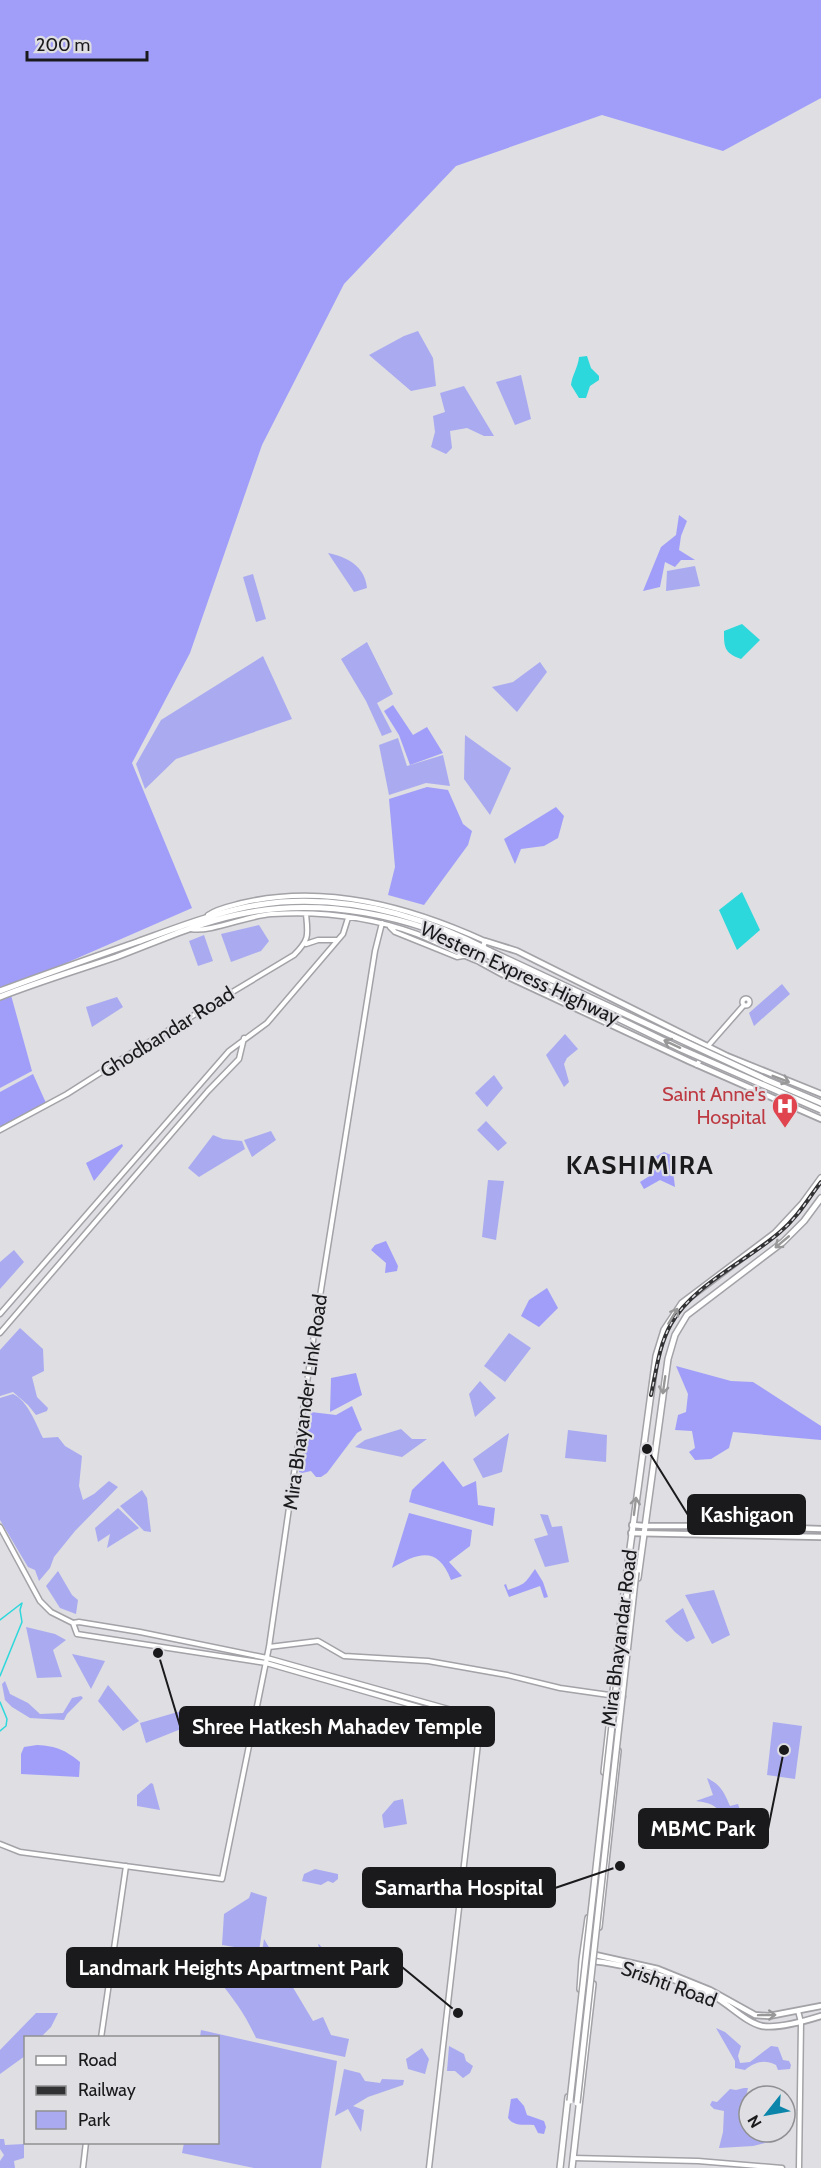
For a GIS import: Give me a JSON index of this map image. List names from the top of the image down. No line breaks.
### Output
{"streets":{"main road":["Western Express Highway","Mira Bhayandar Road","Srishti Road"],"street":["Ghodbandar Road","Mira Bhayander Link Road"]},"crossings":[["Mira Bhayandar Road","Srishti Road"]],"districts":["KASHIMIRA"],"places":{"hospital":["Saint Anne's Hospital"],"other":["Kashigaon","Shree Hatkesh Mahadev Temple","MBMC Park","Samartha Hospital","Landmark Heights Apartment Park"]},"legend":["Road","Railway","Park"],"scale_bar":"200 m","north":"bottom left"}
